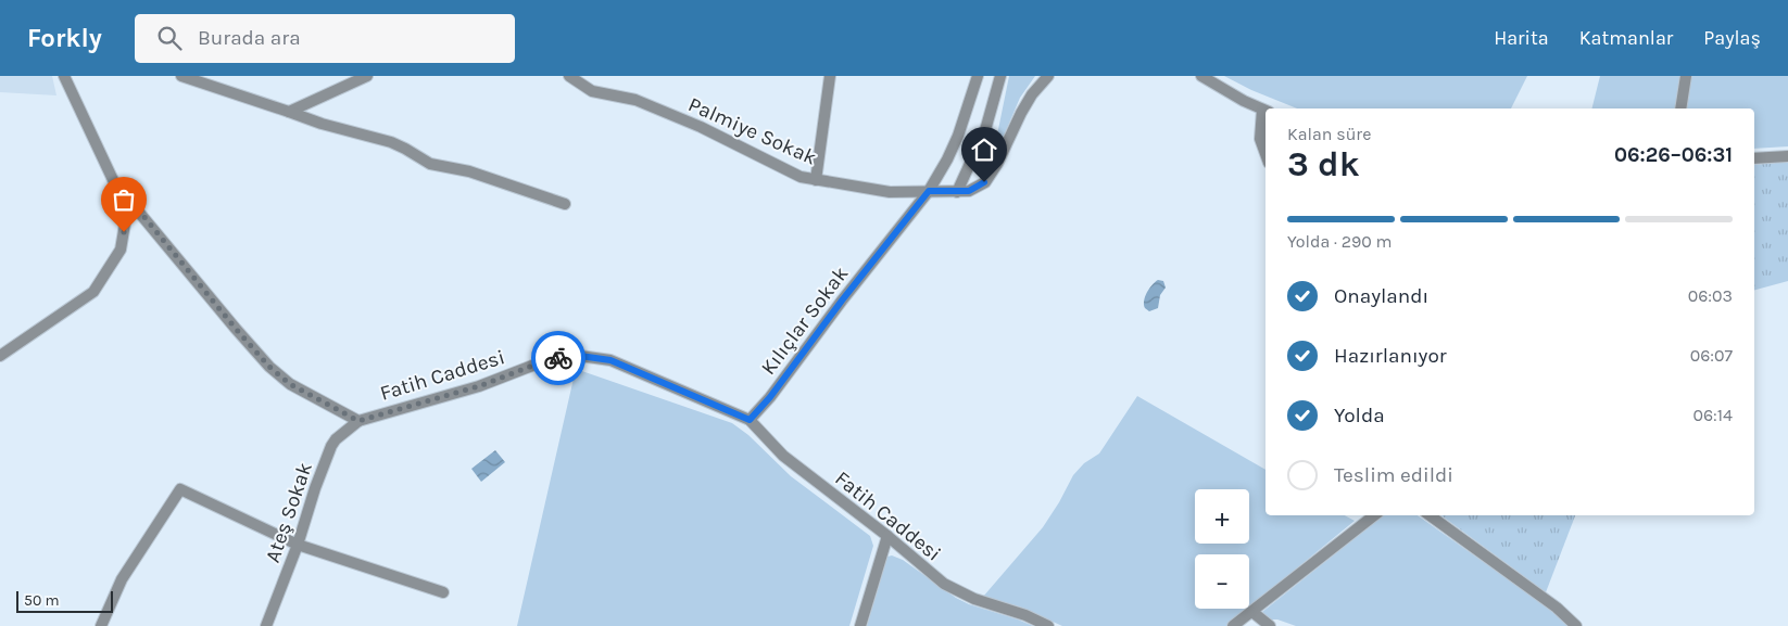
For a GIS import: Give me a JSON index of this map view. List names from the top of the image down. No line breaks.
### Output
{"streets":{"street":["Palmiye Sokak","Kılıçlar Sokak","Fatih Caddesi","Ateş Sokak"]},"crossings":[["Palmiye Sokak","Kılıçlar Sokak"],["Kılıçlar Sokak","Fatih Caddesi"],["Fatih Caddesi","Ateş Sokak"]],"scale_bar":"50 m","page":{"header":"Forkly","search":"Burada ara","nav":["Harita","Katmanlar","Paylaş"],"heading":["3 dk","Kalan süre","06:26–06:31"],"bar":"Yolda · 290 m","list":[["Onaylandı","06:03"],["Hazırlanıyor","06:07"],["Yolda","06:14"],"Teslim edildi"],"map_buttons":["+","−"],"scale":"50 m"}}
